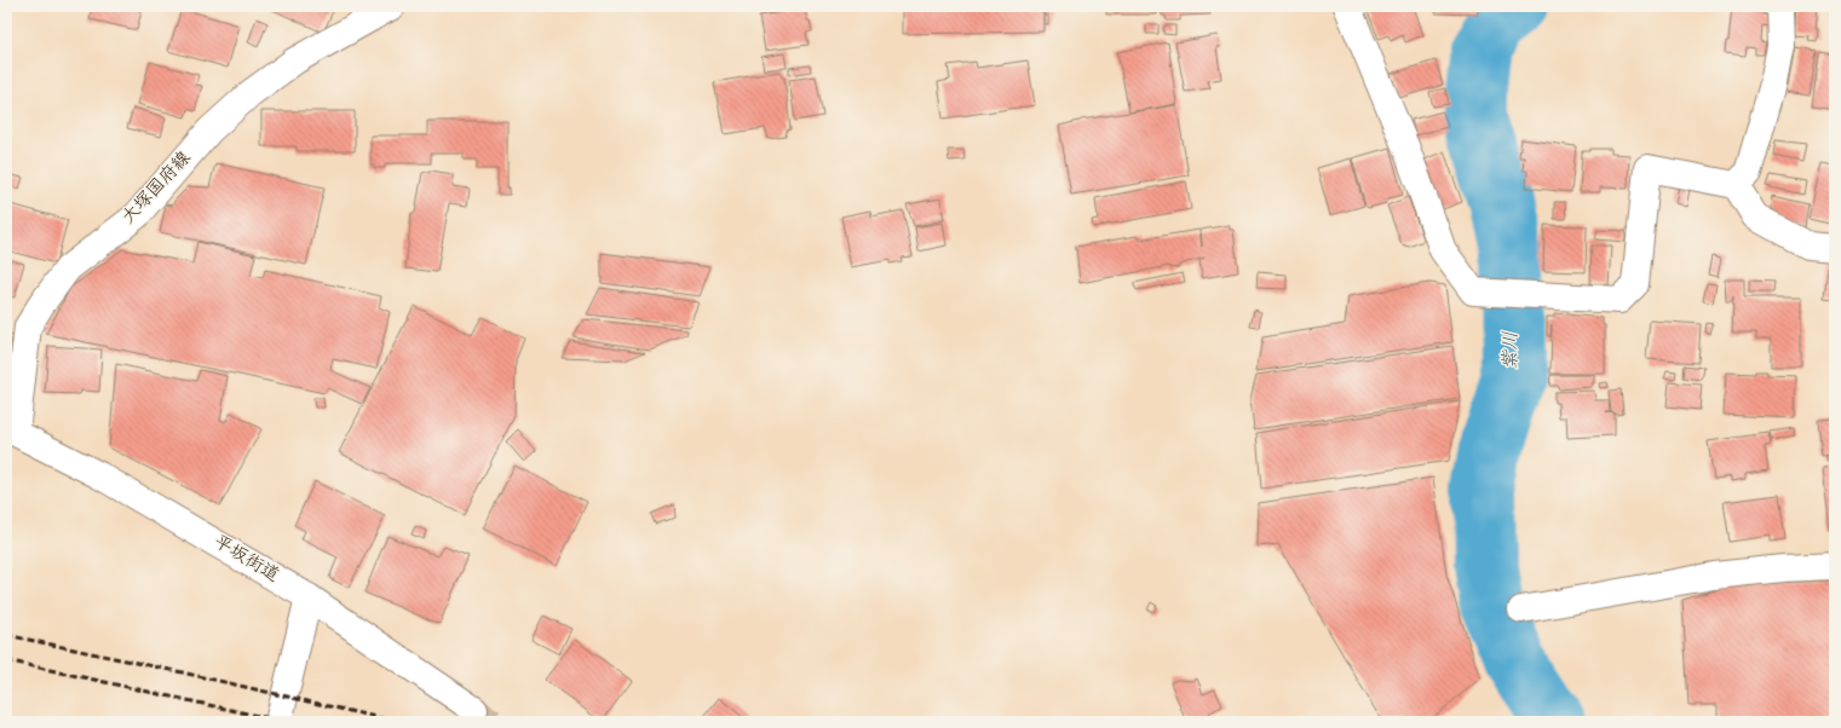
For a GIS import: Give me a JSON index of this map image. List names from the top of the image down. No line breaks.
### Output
{"streets":{"street":["大塚国府線","平坂街道"]},"crossings":[["大塚国府線","平坂街道"]],"water":["紫川"]}
